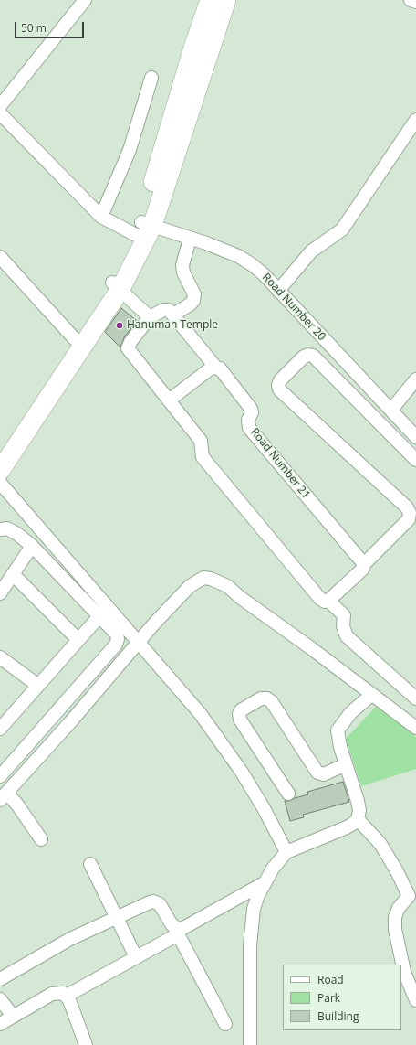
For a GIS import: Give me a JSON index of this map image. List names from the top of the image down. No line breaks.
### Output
{"streets":{"street":["Road Number 20","Road Number 21"]},"places":["Hanuman Temple"],"legend":["Road","Park","Building"],"scale_bar":"50 m"}
